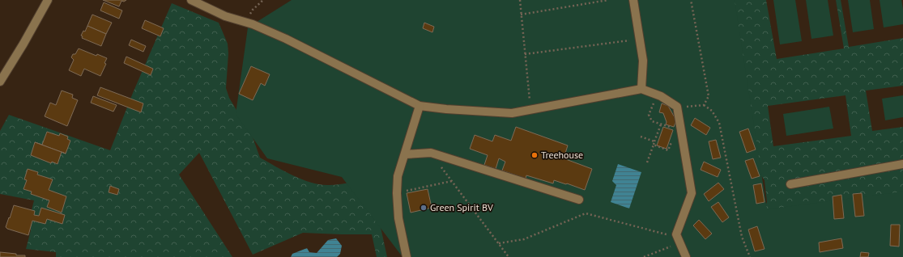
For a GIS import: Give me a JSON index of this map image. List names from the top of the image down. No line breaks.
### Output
{"places":["Treehouse","Green Spirit BV"]}
